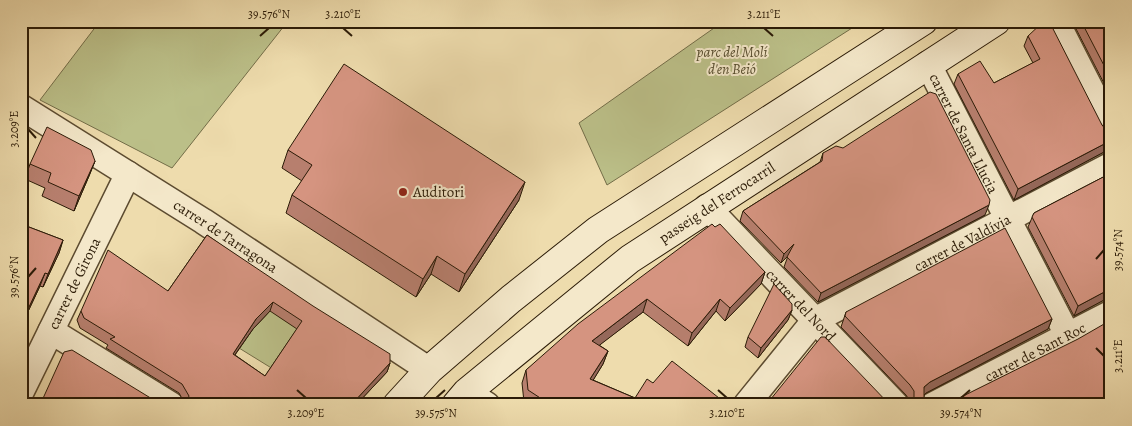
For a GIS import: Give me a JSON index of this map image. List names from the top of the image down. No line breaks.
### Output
{"streets":{"main road":["passeig del Ferrocarril"],"street":["carrer de Santa Llucia","carrer de Tarragona","carrer de Valdívia","carrer de Girona","carrer del Nord","carrer de Sant Roc"]},"crossings":[["carrer de Santa Llucia","passeig del Ferrocarril"],["carrer de Santa Llucia","carrer de Valdívia"],["carrer de Santa Llucia","carrer de Sant Roc"],["passeig del Ferrocarril","carrer del Nord"],["carrer de Tarragona","carrer de Girona"],["carrer de Valdívia","carrer del Nord"]],"parks":["parc del Molí d'en Beió"],"places":["Auditori"],"coordinates":["39.576°N","3.210°E","3.211°E","3.209°E","39.574°N","39.575°N"]}
